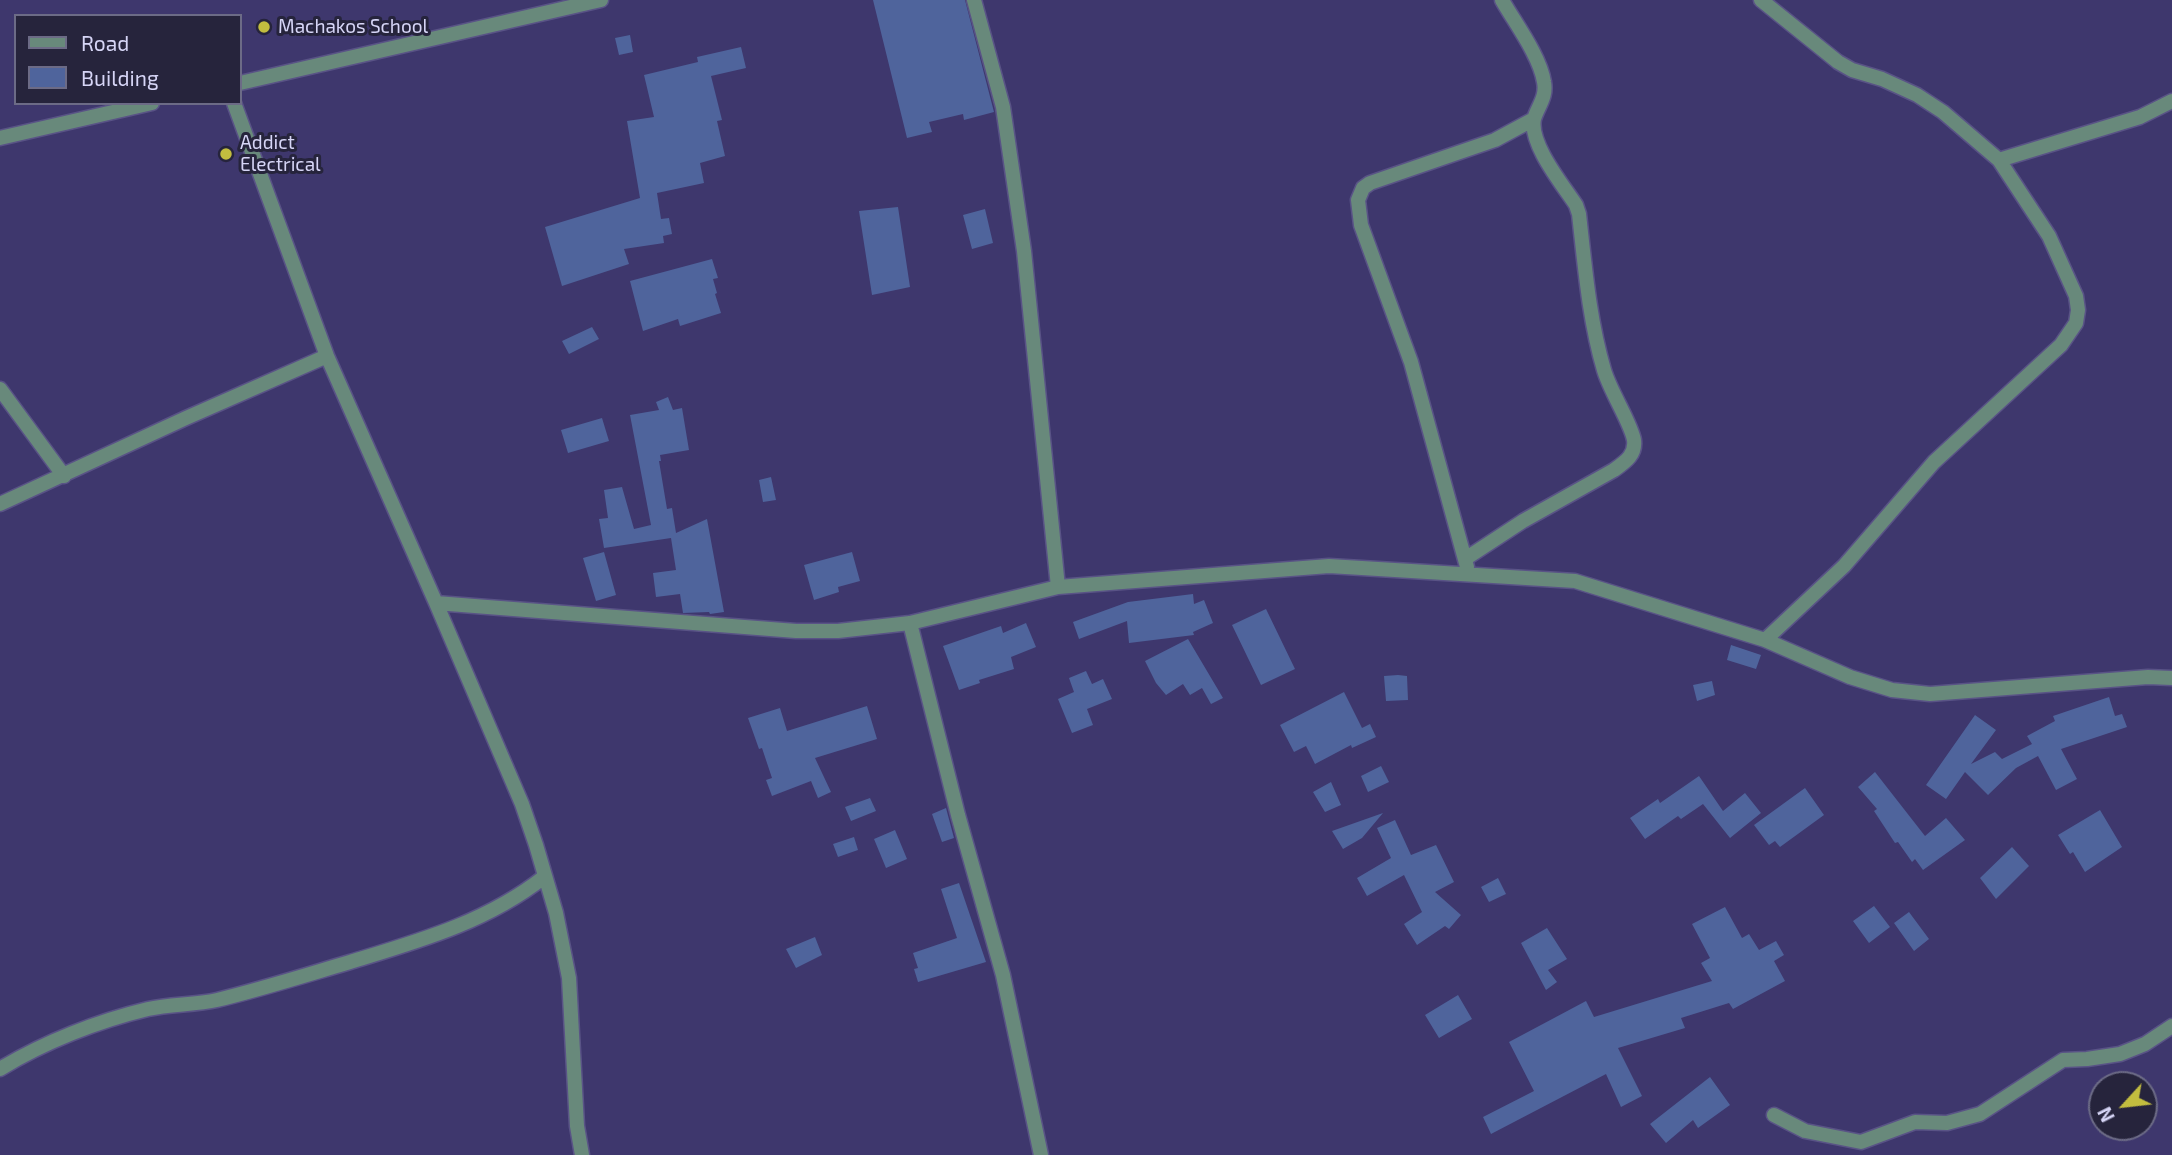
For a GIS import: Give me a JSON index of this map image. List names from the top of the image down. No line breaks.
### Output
{"places":["Machakos School","Addict Electrical"],"legend":["Road","Building"],"north":"bottom left"}
